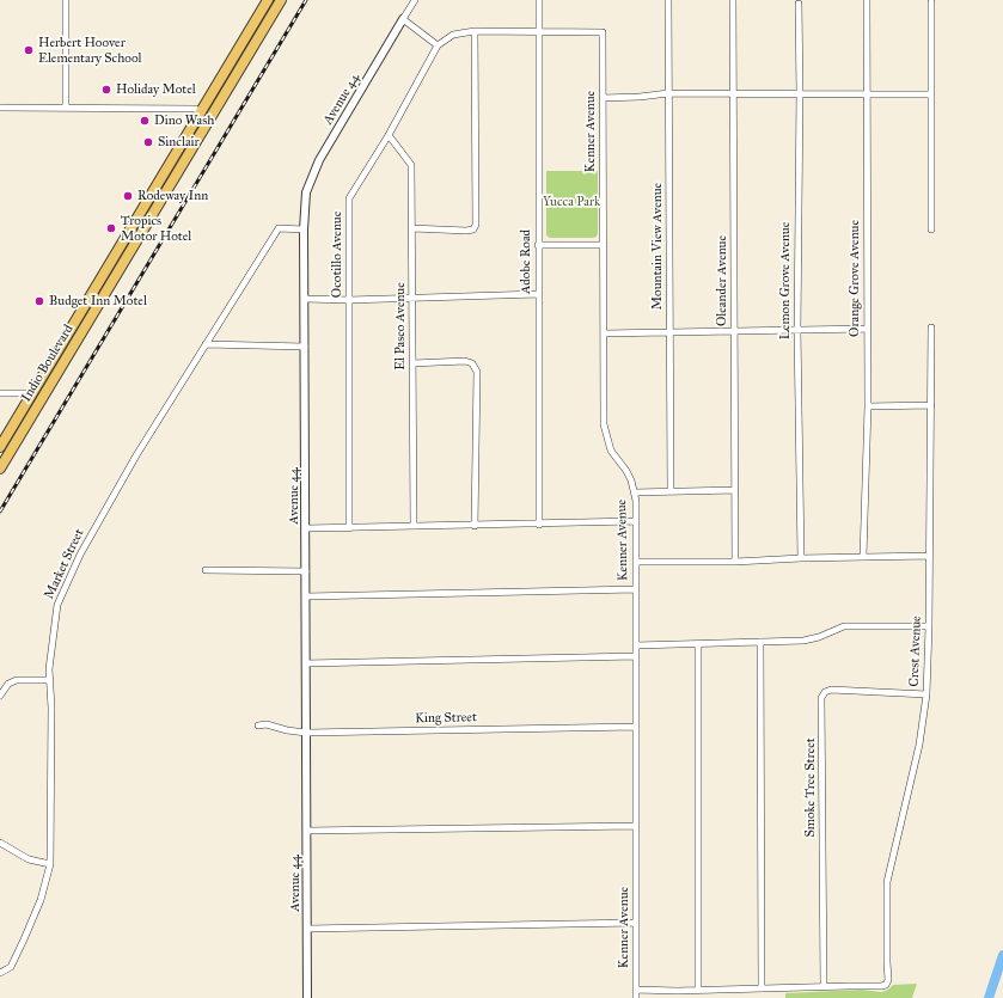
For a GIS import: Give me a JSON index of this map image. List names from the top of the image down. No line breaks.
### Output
{"streets":{"main road":["Indio Boulevard"],"street":["Avenue 44","Kenner Avenue","Mountain View Avenue","Ocotillo Avenue","Adobe Road","Orange Grove Avenue","Oleander Avenue","Lemon Grove Avenue","El Paseo Avenue","Market Street","Crest Avenue","King Street","Smoke Tree Street"]},"crossings":[["Avenue 44","Market Street"],["Avenue 44","King Street"],["Kenner Avenue","Adobe Road"],["Kenner Avenue","King Street"],["Ocotillo Avenue","El Paseo Avenue"],["Crest Avenue","Smoke Tree Street"]],"parks":["Yucca Park"],"places":["Herbert Hoover Elementary School","Holiday Motel","Dino Wash","Sinclair","Rodeway Inn","Tropics Motor Hotel","Budget Inn Motel"]}
